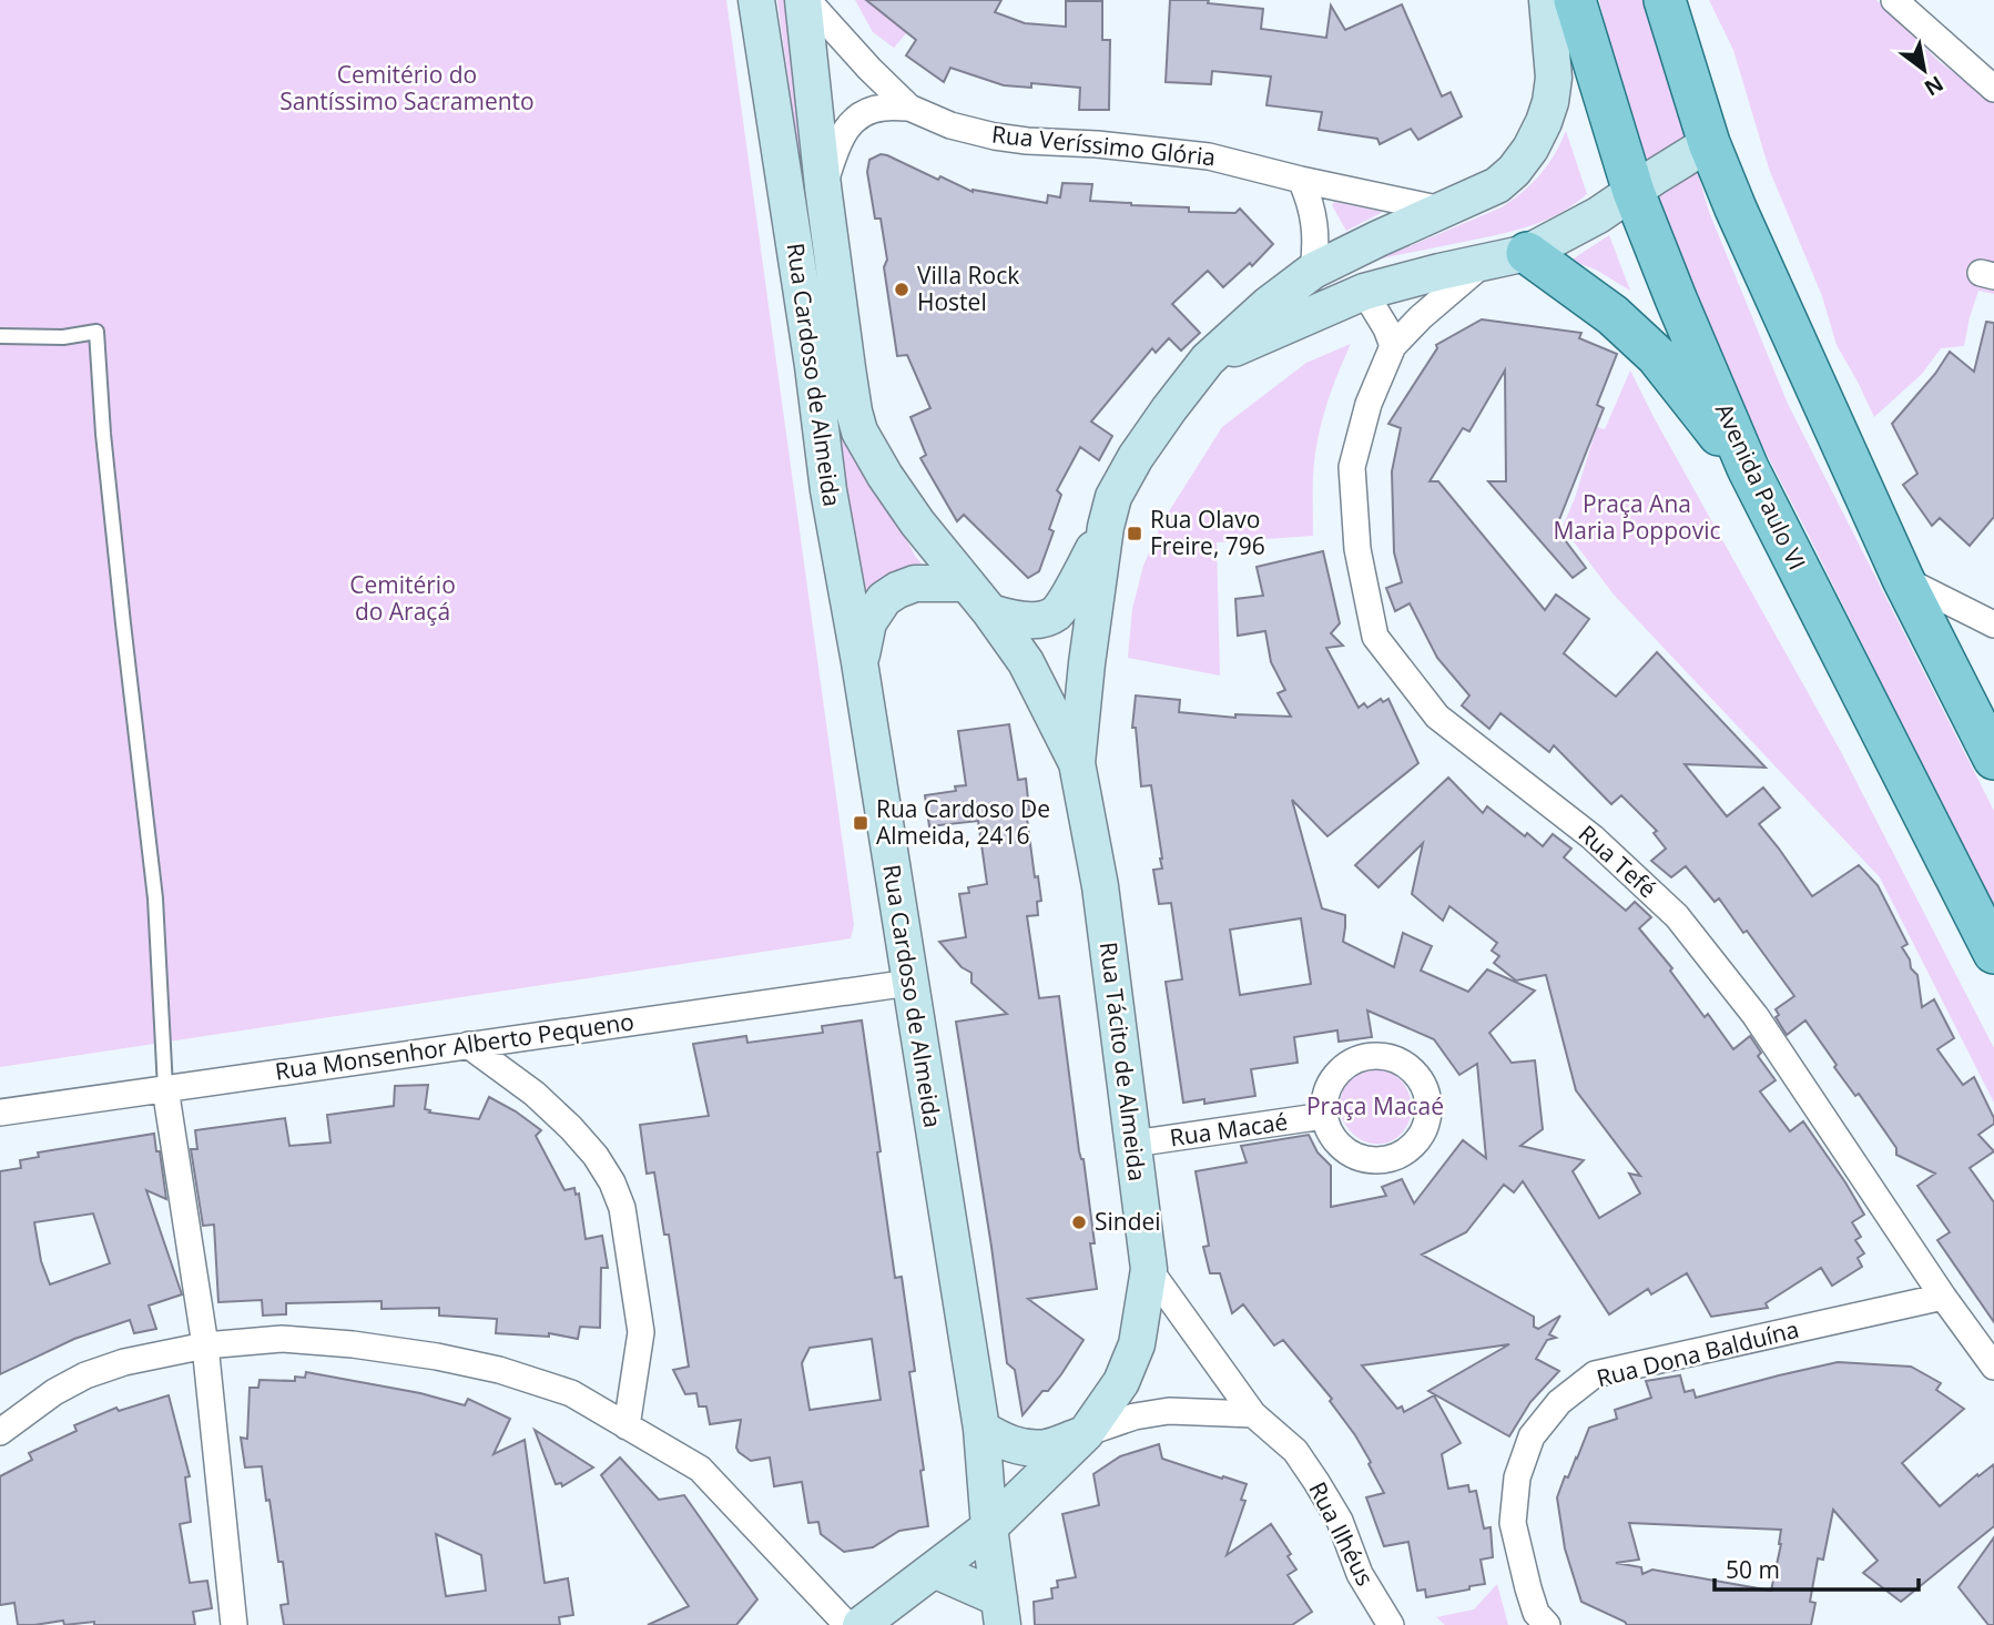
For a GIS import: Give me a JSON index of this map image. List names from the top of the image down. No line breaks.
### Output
{"streets":{"main road":["Rua Cardoso de Almeida","Avenida Paulo VI","Rua Tácito de Almeida"],"street":["Rua Veríssimo Glória","Rua Tefé","Rua Monsenhor Alberto Pequeno","Rua Macaé","Rua Dona Balduína","Rua Ilhéus"]},"crossings":[["Rua Veríssimo Glória","Rua Cardoso de Almeida"],["Rua Cardoso de Almeida","Rua Monsenhor Alberto Pequeno"],["Rua Cardoso de Almeida","Rua Tácito de Almeida"],["Rua Tefé","Rua Dona Balduína"],["Rua Tácito de Almeida","Rua Macaé"],["Rua Tácito de Almeida","Rua Ilhéus"]],"parks":["Cemitério do Santíssimo Sacramento","Praça Ana Maria Poppovic","Cemitério do Araçá","Praça Macaé"],"places":{"other":["Villa Rock Hostel","Sindei"],"transit":["Rua Olavo Freire, 796","Rua Cardoso De Almeida, 2416"]},"scale_bar":"50 m","north":"bottom right"}
